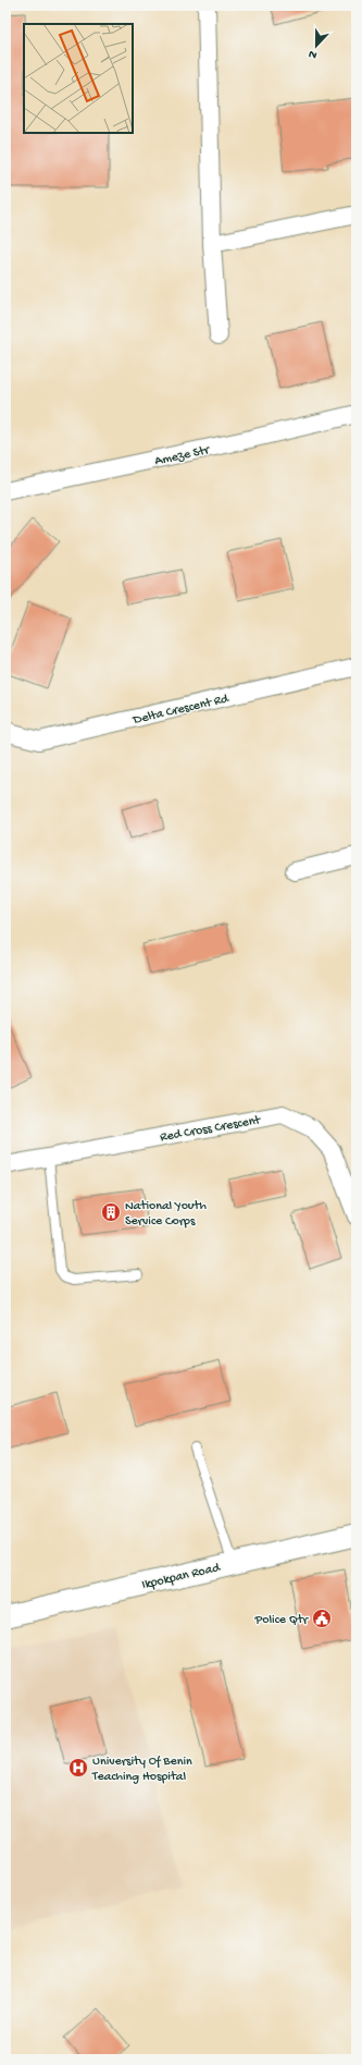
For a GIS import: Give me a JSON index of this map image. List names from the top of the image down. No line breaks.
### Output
{"streets":{"street":["Ameze Str","Delta Crescent Rd","Red Cross Crescent","Ikpokpan Road"]},"places":{"building":["National Youth Service Corps"],"public building":["Police Qtr"],"hospital":["University Of Benin Teaching Hospital"]},"north":"bottom"}
